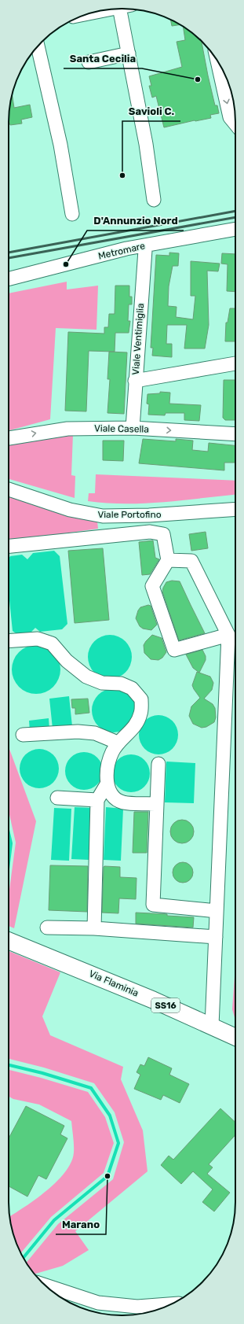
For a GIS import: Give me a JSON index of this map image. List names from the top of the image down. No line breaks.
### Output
{"streets":{"main road":["Via Flaminia","SS16"],"street":["Metromare","Viale Ventimiglia","Viale Casella","Viale Portofino"]},"crossings":[["Viale Ventimiglia","Viale Casella"]],"places":["Santa Cecilia","Savioli C.","D'Annunzio Nord","Marano"]}
